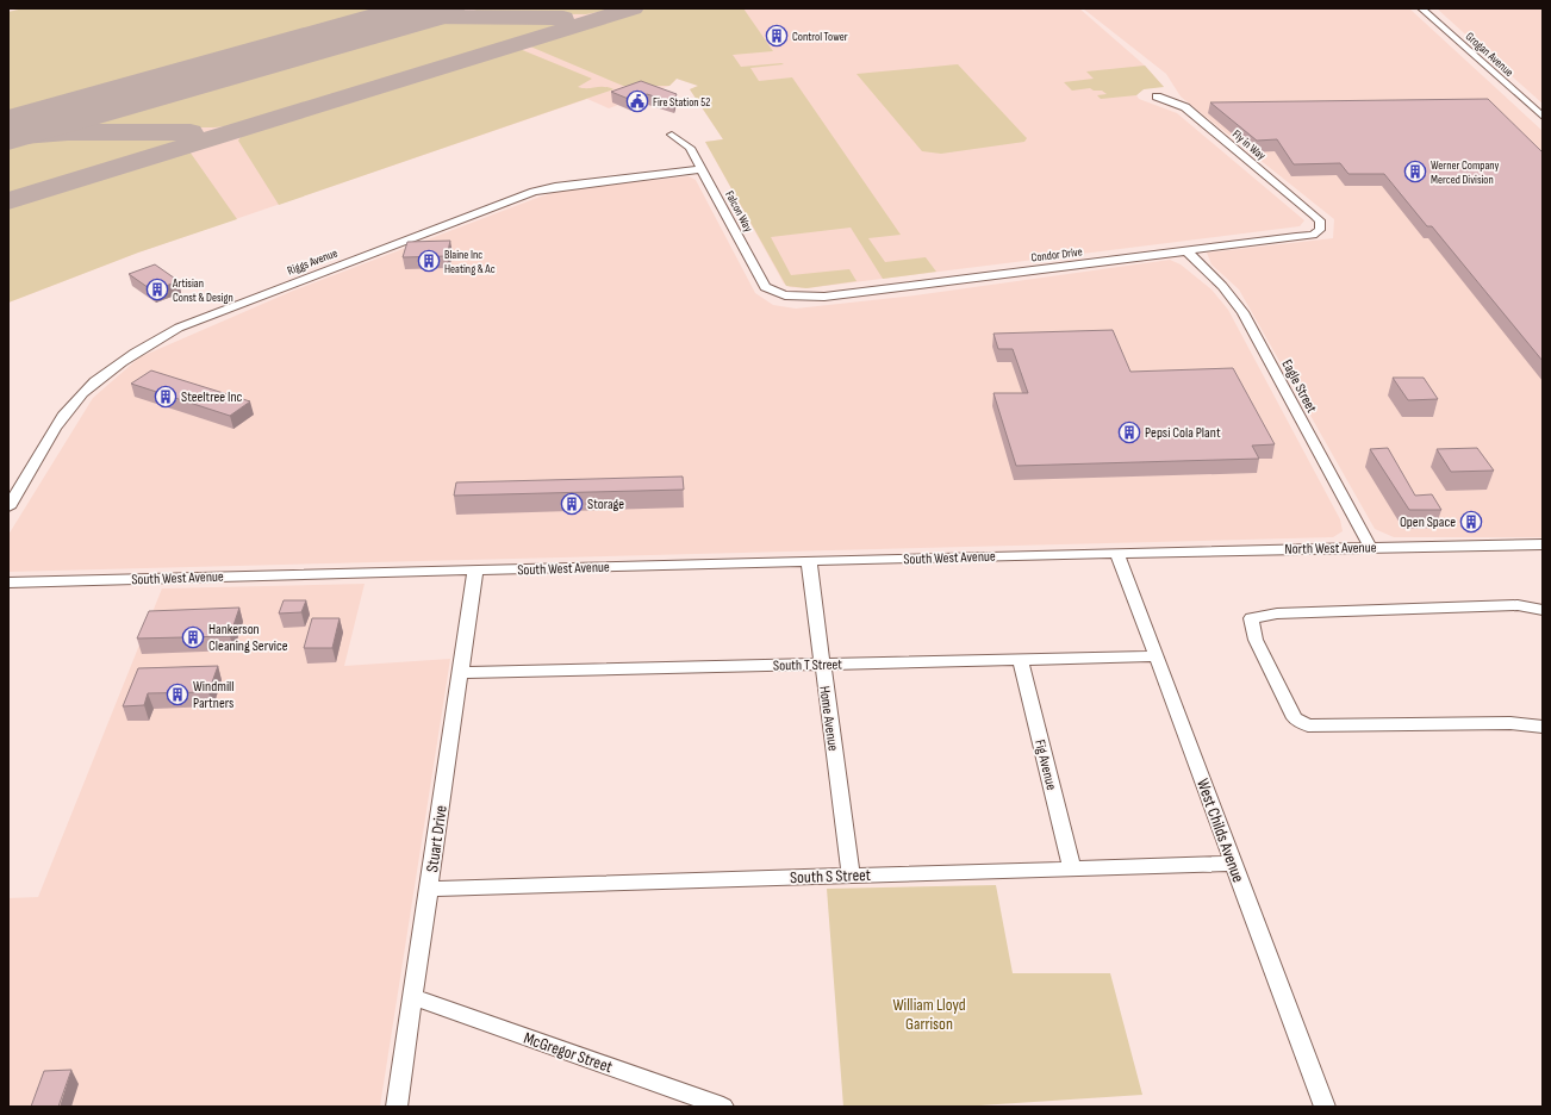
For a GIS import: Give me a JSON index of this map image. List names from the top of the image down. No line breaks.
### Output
{"streets":{"street":["Grogan Avenue","Fly in Way","Falcon Way","Condor Drive","Riggs Avenue","Eagle Street","North West Avenue","South West Avenue","South T Street","Home Avenue","Fig Avenue","West Childs Avenue","Stuart Drive","South S Street","McGregor Street"]},"crossings":[["Fly in Way","Condor Drive"],["Falcon Way","Condor Drive"],["Falcon Way","Riggs Avenue"],["Condor Drive","Eagle Street"],["Eagle Street","North West Avenue"],["North West Avenue","South West Avenue"],["North West Avenue","West Childs Avenue"],["South West Avenue","Home Avenue"],["South West Avenue","West Childs Avenue"],["South West Avenue","Stuart Drive"],["South T Street","Home Avenue"],["South T Street","Fig Avenue"],["South T Street","West Childs Avenue"],["South T Street","Stuart Drive"],["Home Avenue","South S Street"],["Fig Avenue","South S Street"],["West Childs Avenue","South S Street"],["Stuart Drive","South S Street"],["Stuart Drive","McGregor Street"]],"parks":["William Lloyd Garrison"],"places":{"building":["Control Tower","Werner Company Merced Division","Blaine Inc Heating & Ac","Artisian Const & Design","Steeltree Inc","Pepsi Cola Plant","Storage","Open Space","Hankerson Cleaning Service","Windmill Partners"],"public building":["Fire Station 52"]}}
